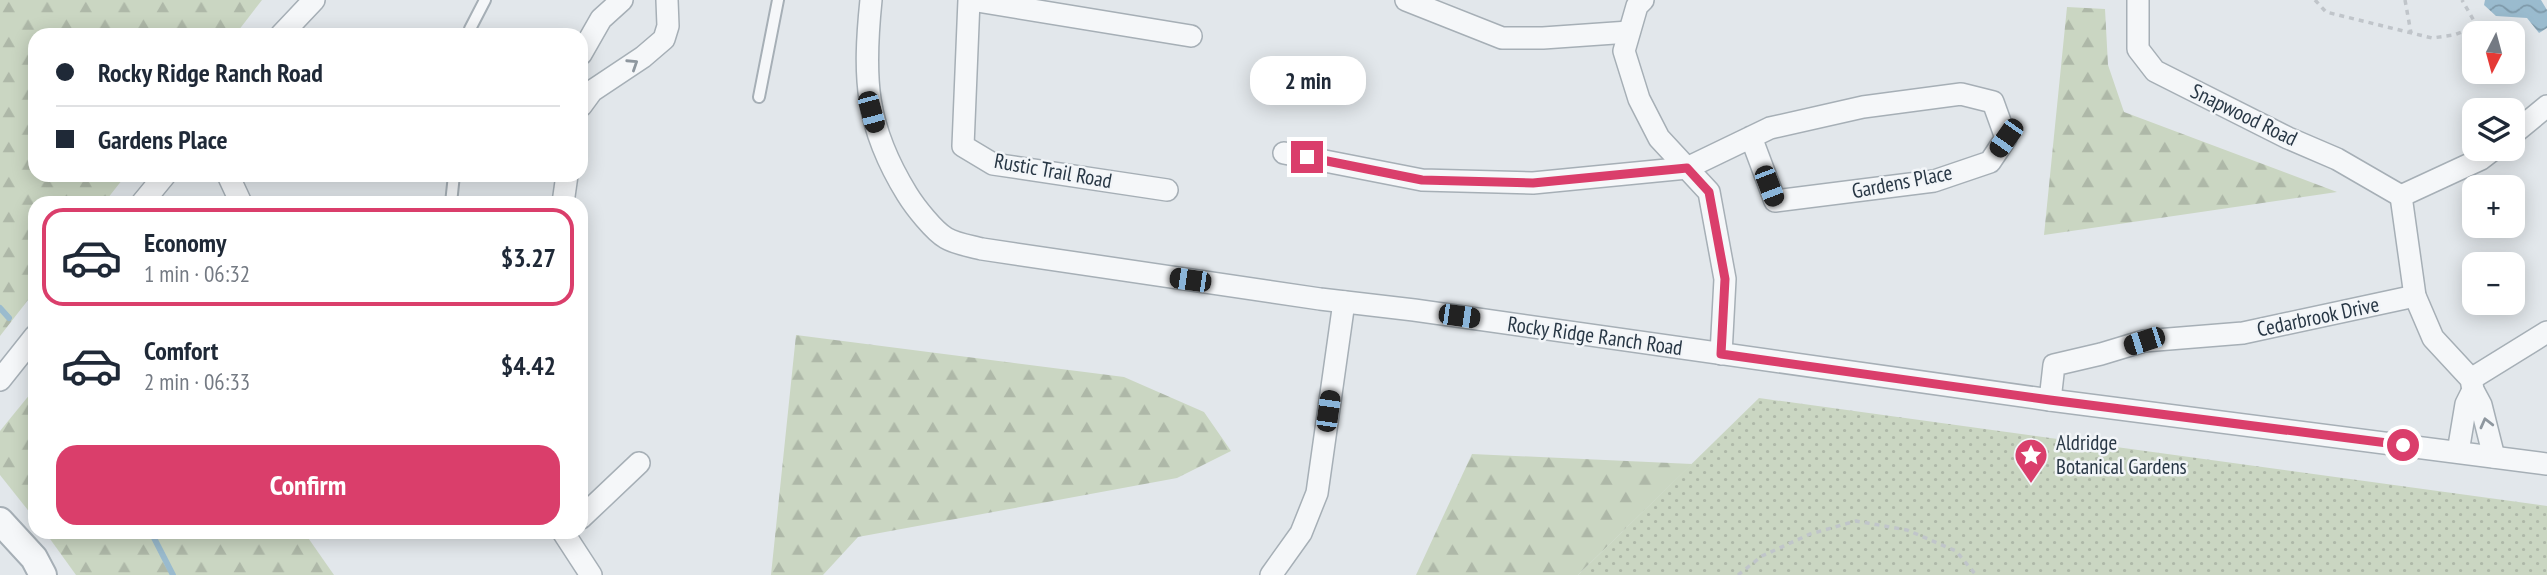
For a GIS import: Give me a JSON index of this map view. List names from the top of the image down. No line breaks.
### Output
{"streets":{"street":["Snapwood Road","Rustic Trail Road","Gardens Place","Cedarbrook Drive","Rocky Ridge Ranch Road"]},"crossings":[["Cedarbrook Drive","Rocky Ridge Ranch Road"]],"places":{"place":["Aldridge Botanical Gardens"]},"north":"bottom","page":{"map_buttons":["+","−"],"banner":["Rocky Ridge Ranch Road","Gardens Place"],"bubble":"2 min","list":[{"name":"Economy","note":"1 min · 06:32","value":"$3.27"},{"name":"Comfort","note":"2 min · 06:33","value":"$4.42"}],"buttons":"Confirm"}}
